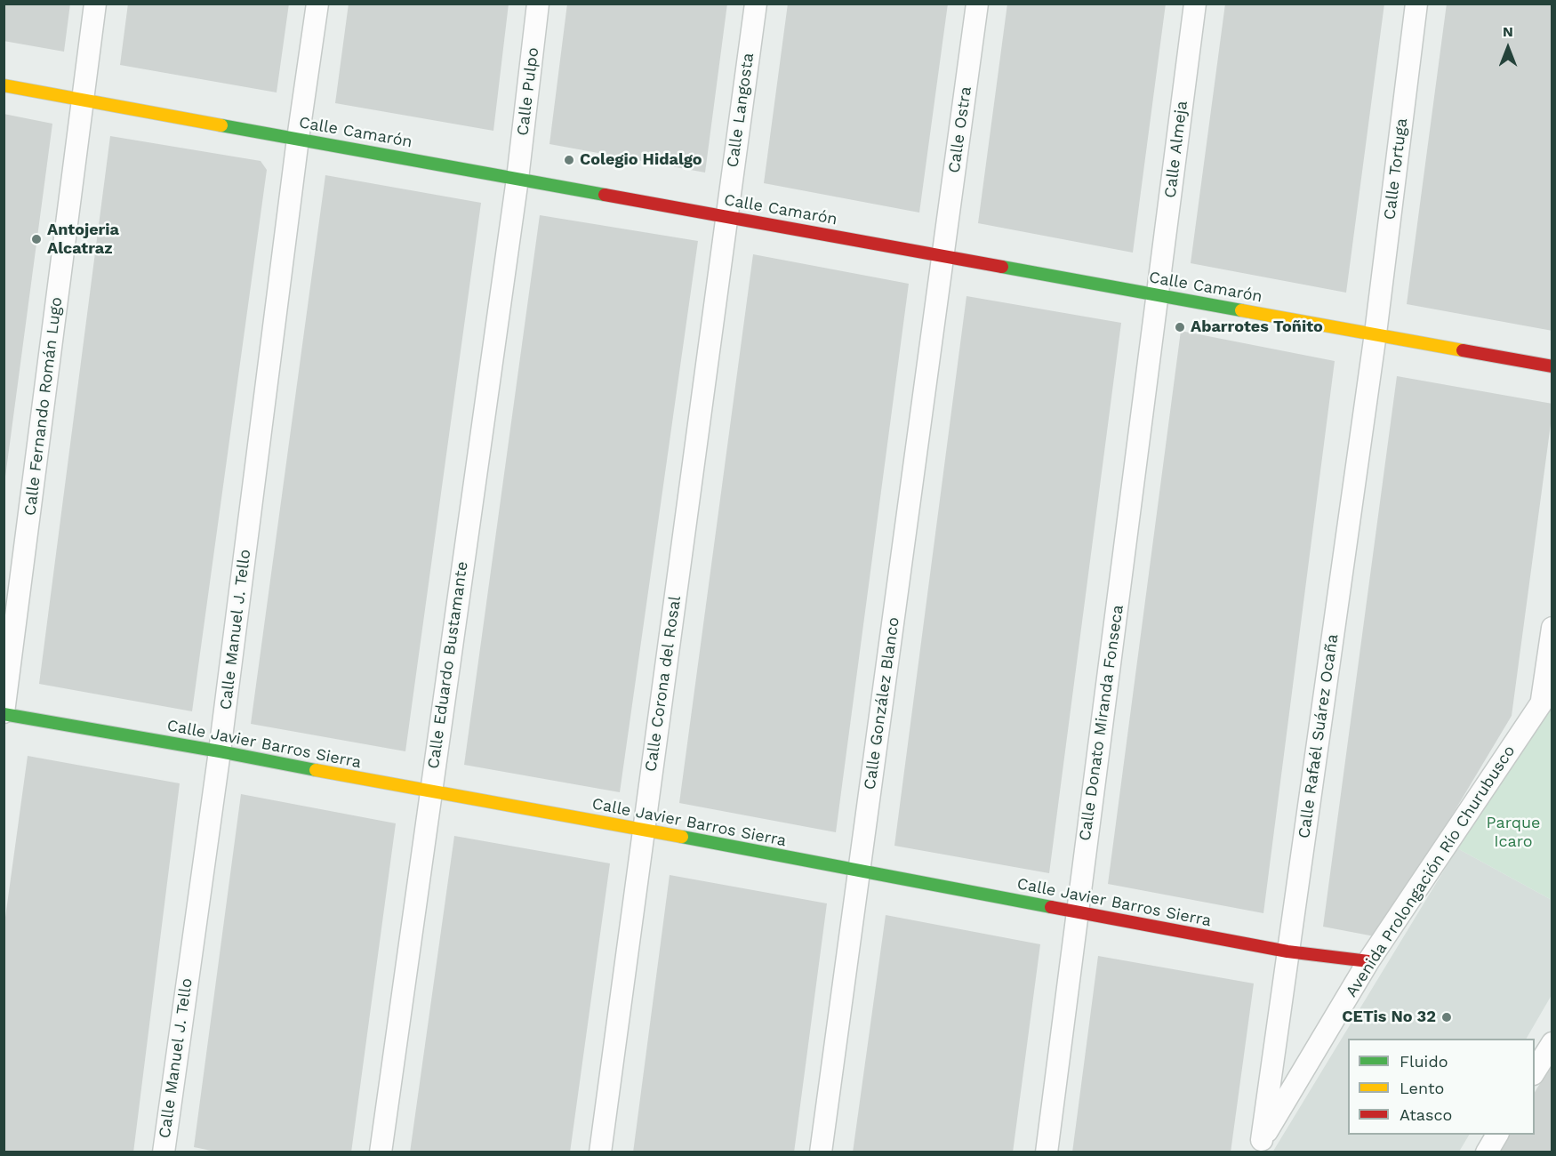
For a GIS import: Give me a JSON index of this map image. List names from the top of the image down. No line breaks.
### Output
{"streets":{"street":["Calle Pulpo","Calle Langosta","Calle Ostra","Calle Camarón","Calle Almeja","Calle Tortuga","Calle Fernando Román Lugo","Calle Manuel J. Tello","Calle Eduardo Bustamante","Calle Corona del Rosal","Calle González Blanco","Calle Donato Miranda Fonseca","Calle Rafaél Suárez Ocaña","Calle Javier Barros Sierra","Avenida Prolongación Río Churubusco"]},"crossings":[["Calle Pulpo","Calle Camarón"],["Calle Pulpo","Calle Eduardo Bustamante"],["Calle Langosta","Calle Camarón"],["Calle Langosta","Calle Corona del Rosal"],["Calle Ostra","Calle Camarón"],["Calle Ostra","Calle González Blanco"],["Calle Camarón","Calle Almeja"],["Calle Camarón","Calle Tortuga"],["Calle Camarón","Calle Fernando Román Lugo"],["Calle Camarón","Calle Manuel J. Tello"],["Calle Camarón","Calle Eduardo Bustamante"],["Calle Camarón","Calle Corona del Rosal"],["Calle Camarón","Calle González Blanco"],["Calle Camarón","Calle Donato Miranda Fonseca"],["Calle Camarón","Calle Rafaél Suárez Ocaña"],["Calle Almeja","Calle Donato Miranda Fonseca"],["Calle Tortuga","Calle Rafaél Suárez Ocaña"],["Calle Fernando Román Lugo","Calle Javier Barros Sierra"],["Calle Manuel J. Tello","Calle Javier Barros Sierra"],["Calle Eduardo Bustamante","Calle Javier Barros Sierra"],["Calle Corona del Rosal","Calle Javier Barros Sierra"],["Calle González Blanco","Calle Javier Barros Sierra"],["Calle Donato Miranda Fonseca","Calle Javier Barros Sierra"],["Calle Rafaél Suárez Ocaña","Calle Javier Barros Sierra"],["Calle Rafaél Suárez Ocaña","Avenida Prolongación Río Churubusco"],["Calle Javier Barros Sierra","Avenida Prolongación Río Churubusco"]],"parks":["Parque Icaro"],"places":["Colegio Hidalgo","Antojeria Alcatraz","Abarrotes Toñito","CETis No 32"],"legend":["Fluido","Lento","Atasco"],"north":"top"}
